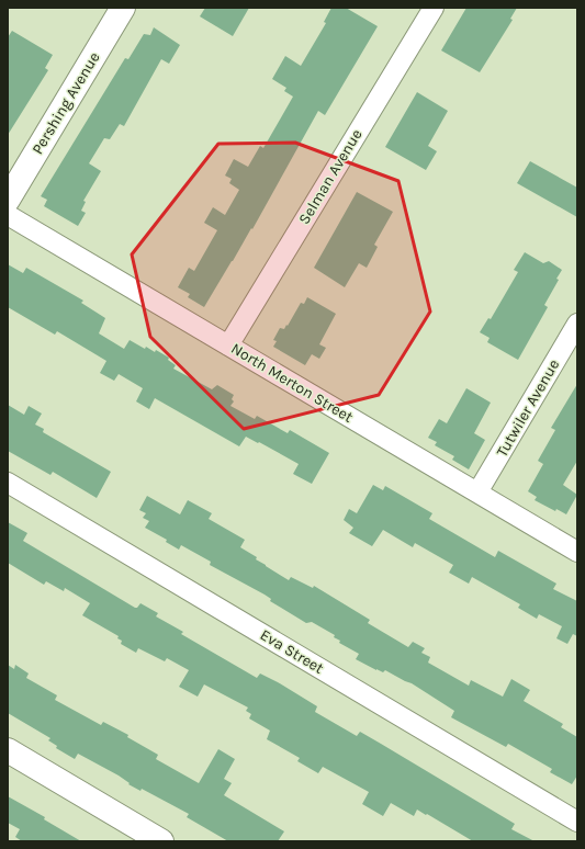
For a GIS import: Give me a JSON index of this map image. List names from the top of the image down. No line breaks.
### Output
{"streets":{"street":["Pershing Avenue","Selman Avenue","North Merton Street","Tutwiler Avenue","Eva Street"]},"crossings":[["Selman Avenue","North Merton Street"],["North Merton Street","Tutwiler Avenue"]]}
